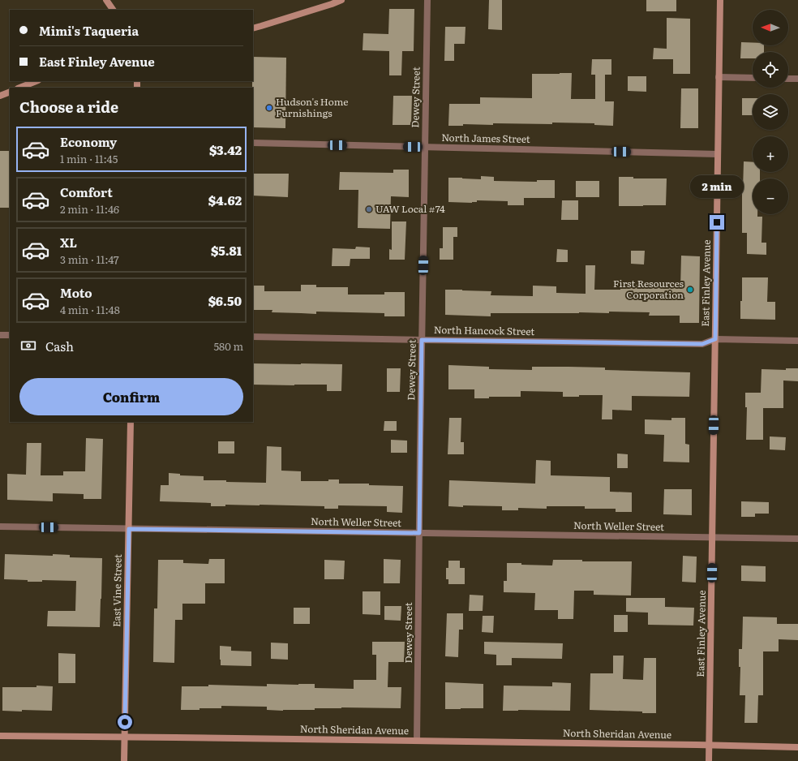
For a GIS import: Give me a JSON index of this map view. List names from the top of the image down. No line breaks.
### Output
{"streets":{"street":["Dewey Street","North James Street","East Finley Avenue","North Hancock Street","North Weller Street","East Vine Street","North Sheridan Avenue"]},"crossings":[["Dewey Street","North James Street"],["Dewey Street","North Hancock Street"],["Dewey Street","North Weller Street"],["Dewey Street","North Sheridan Avenue"],["North James Street","East Finley Avenue"],["East Finley Avenue","North Hancock Street"],["East Finley Avenue","North Weller Street"],["East Finley Avenue","North Sheridan Avenue"],["North Weller Street","East Vine Street"],["East Vine Street","North Sheridan Avenue"]],"places":["Hudson's Home Furnishings","UAW Local #74","First Resources Corporation"],"north":"left","page":{"map_buttons":["+","−"],"banner":["Mimi's Taqueria","East Finley Avenue"],"heading":"Choose a ride","list":[{"name":"Economy","note":"1 min · 11:45","value":"$3.42"},{"name":"Comfort","note":"2 min · 11:46","value":"$4.62"},{"name":"XL","note":"3 min · 11:47","value":"$5.81"},{"name":"Moto","note":"4 min · 11:48","value":"$6.50"}],"bubble":"2 min","pay":["Cash","580 m"],"buttons":"Confirm"}}
